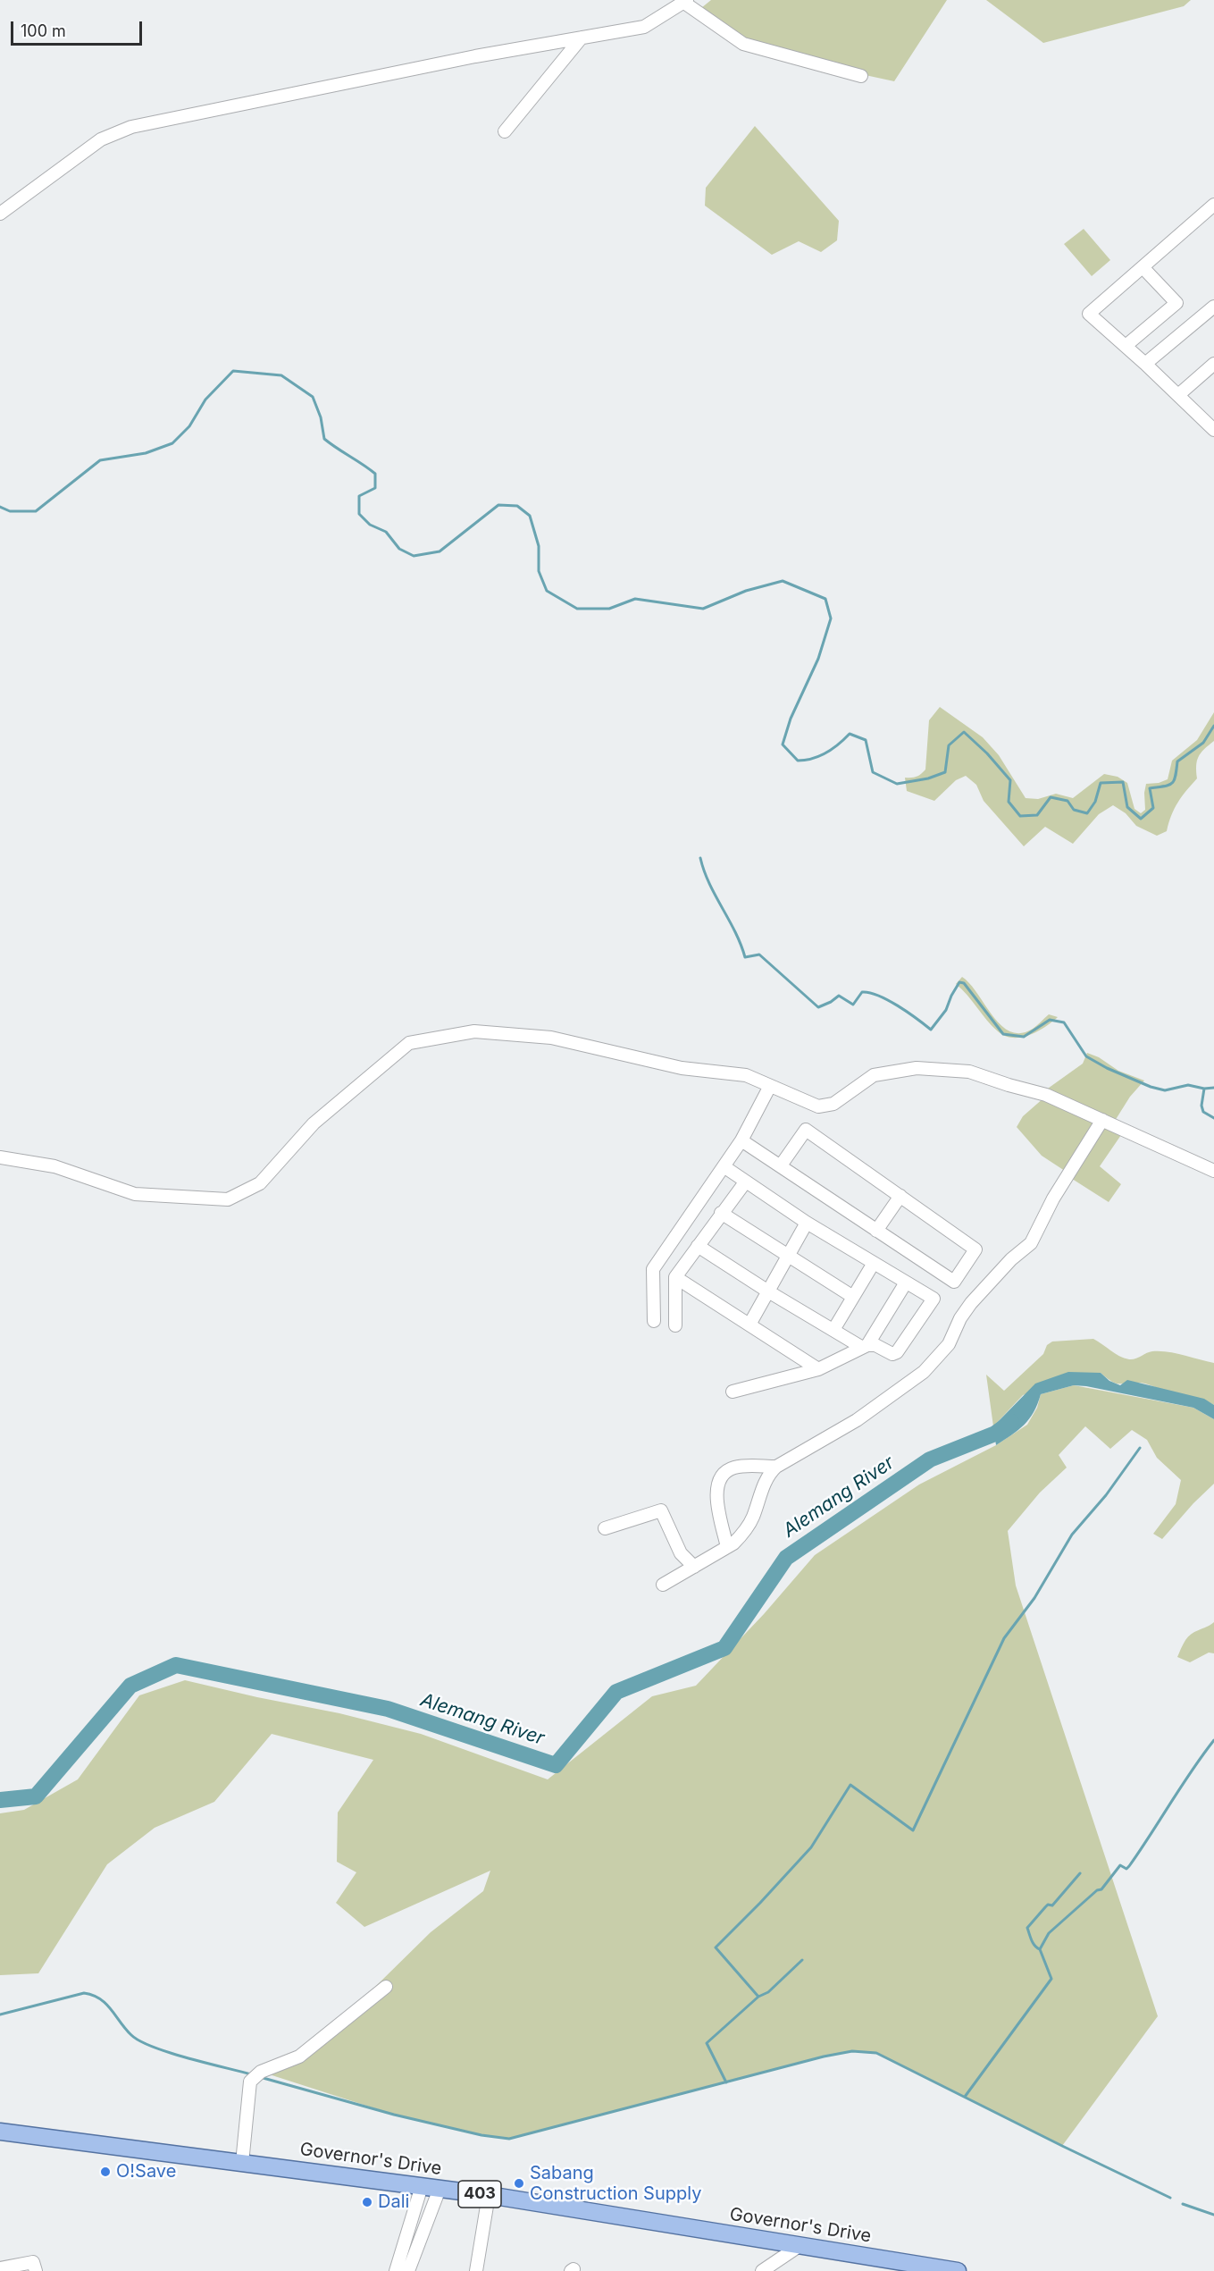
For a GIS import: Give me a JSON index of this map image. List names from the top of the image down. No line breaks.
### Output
{"streets":{"main road":["Governor's Drive","403"]},"water":["Alemang River"],"places":["O!Save","Sabang Construction Supply","Dali"],"scale_bar":"100 m"}
